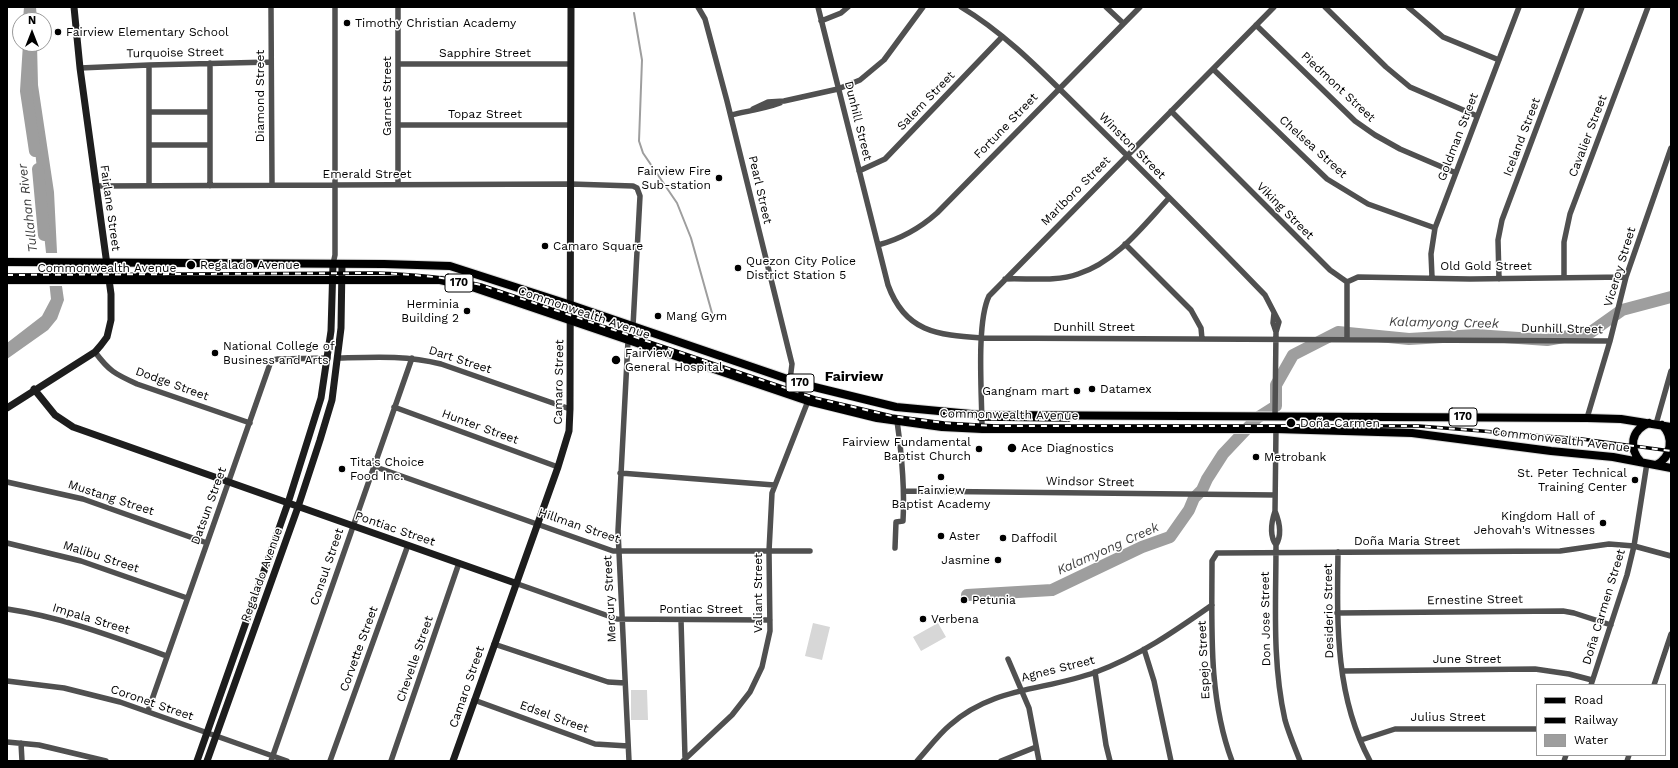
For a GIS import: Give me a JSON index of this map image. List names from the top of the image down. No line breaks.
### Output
{"streets":{"main road":["Commonwealth Avenue","170"],"street":["Turquoise Street","Sapphire Street","Piedmont Street","Diamond Street","Garnet Street","Salem Street","Topaz Street","Dunhill Street","Fortune Street","Cavalier Street","Goldman Street","Iceland Street","Winston Street","Chelsea Street","Emerald Street","Pearl Street","Marlboro Street","Fairlane Street","Viking Street","Old Gold Street","Viceroy Street","Dart Street","Camaro Street","Dodge Street","Hunter Street","Windsor Street","Mustang Street","Datsun Street","Hillman Street","Pontiac Street","Doña Maria Street","Malibu Street","Consul Street","Regalado Avenue","Valiant Street","Mercury Street","Ernestine Street","Doña Carmen Street","Desiderio Street","Impala Street","Don Jose Street","Corvette Street","Chevelle Street","June Street","Espejo Street","Agnes Street","Coronet Street","Edsel Street","Julius Street"]},"crossings":[["Turquoise Street","Diamond Street"],["Turquoise Street","Fairlane Street"],["Sapphire Street","Garnet Street"],["Sapphire Street","Camaro Street"],["Piedmont Street","Goldman Street"],["Piedmont Street","Marlboro Street"],["Diamond Street","Emerald Street"],["Garnet Street","Topaz Street"],["Garnet Street","Emerald Street"],["Salem Street","Dunhill Street"],["Salem Street","Winston Street"],["Topaz Street","Camaro Street"],["Dunhill Street","Fortune Street"],["Dunhill Street","Winston Street"],["Dunhill Street","Marlboro Street"],["Dunhill Street","Viceroy Street"],["Fortune Street","Winston Street"],["Cavalier Street","Old Gold Street"],["Goldman Street","Chelsea Street"],["Goldman Street","Old Gold Street"],["Iceland Street","Old Gold Street"],["Winston Street","Marlboro Street"],["Winston Street","Commonwealth Avenue"],["Chelsea Street","Marlboro Street"],["Emerald Street","Fairlane Street"],["Emerald Street","Commonwealth Avenue"],["Emerald Street","Camaro Street"],["Emerald Street","Regalado Avenue"],["Pearl Street","Commonwealth Avenue"],["Marlboro Street","Viking Street"],["Marlboro Street","Commonwealth Avenue"],["Fairlane Street","Commonwealth Avenue"],["Fairlane Street","Dodge Street"],["Fairlane Street","Pontiac Street"],["Viking Street","Old Gold Street"],["Old Gold Street","Viceroy Street"],["Viceroy Street","Commonwealth Avenue"],["Commonwealth Avenue","Camaro Street"],["Commonwealth Avenue","Regalado Avenue"],["Commonwealth Avenue","Valiant Street"],["Commonwealth Avenue","Mercury Street"],["Commonwealth Avenue","Doña Carmen Street"],["Commonwealth Avenue","Don Jose Street"],["Dart Street","Camaro Street"],["Dart Street","Consul Street"],["Dart Street","Regalado Avenue"],["Camaro Street","Hunter Street"],["Camaro Street","Hillman Street"],["Camaro Street","Pontiac Street"],["Camaro Street","Edsel Street"],["Dodge Street","Datsun Street"],["Hunter Street","Consul Street"],["Windsor Street","Don Jose Street"],["Mustang Street","Datsun Street"],["Datsun Street","Pontiac Street"],["Datsun Street","Malibu Street"],["Datsun Street","Regalado Avenue"],["Datsun Street","Impala Street"],["Datsun Street","Coronet Street"],["Hillman Street","Consul Street"],["Hillman Street","Valiant Street"],["Hillman Street","Mercury Street"],["Pontiac Street","Consul Street"],["Pontiac Street","Regalado Avenue"],["Pontiac Street","Valiant Street"],["Pontiac Street","Mercury Street"],["Pontiac Street","Corvette Street"],["Pontiac Street","Chevelle Street"],["Doña Maria Street","Doña Carmen Street"],["Doña Maria Street","Desiderio Street"],["Doña Maria Street","Don Jose Street"],["Doña Maria Street","Espejo Street"],["Consul Street","Coronet Street"],["Regalado Avenue","Coronet Street"],["Mercury Street","Edsel Street"],["Ernestine Street","Doña Carmen Street"],["Ernestine Street","Desiderio Street"],["Doña Carmen Street","June Street"],["Desiderio Street","June Street"],["Desiderio Street","Julius Street"],["Espejo Street","Agnes Street"]],"districts":["Fairview"],"water":["Tullahan River","Kalamyong Creek"],"places":["Timothy Christian Academy","Fairview Elementary School","Fairview Fire Sub-station","Camaro Square","Regalado Avenue","Quezon City Police District Station 5","Herminia Building 2","Mang Gym","National College of Business and Arts","Fairview General Hospital","Datamex","Gangnam mart","Doña Carmen","Ace Diagnostics","Fairview Fundamental Baptist Church","Metrobank","Tita's Choice Food Inc.","Fairview Baptist Academy","St. Peter Technical Training Center","Kingdom Hall of Jehovah's Witnesses","Aster","Daffodil","Jasmine","Petunia","Verbena"],"legend":["Road","Railway","Water"],"north":"top"}
